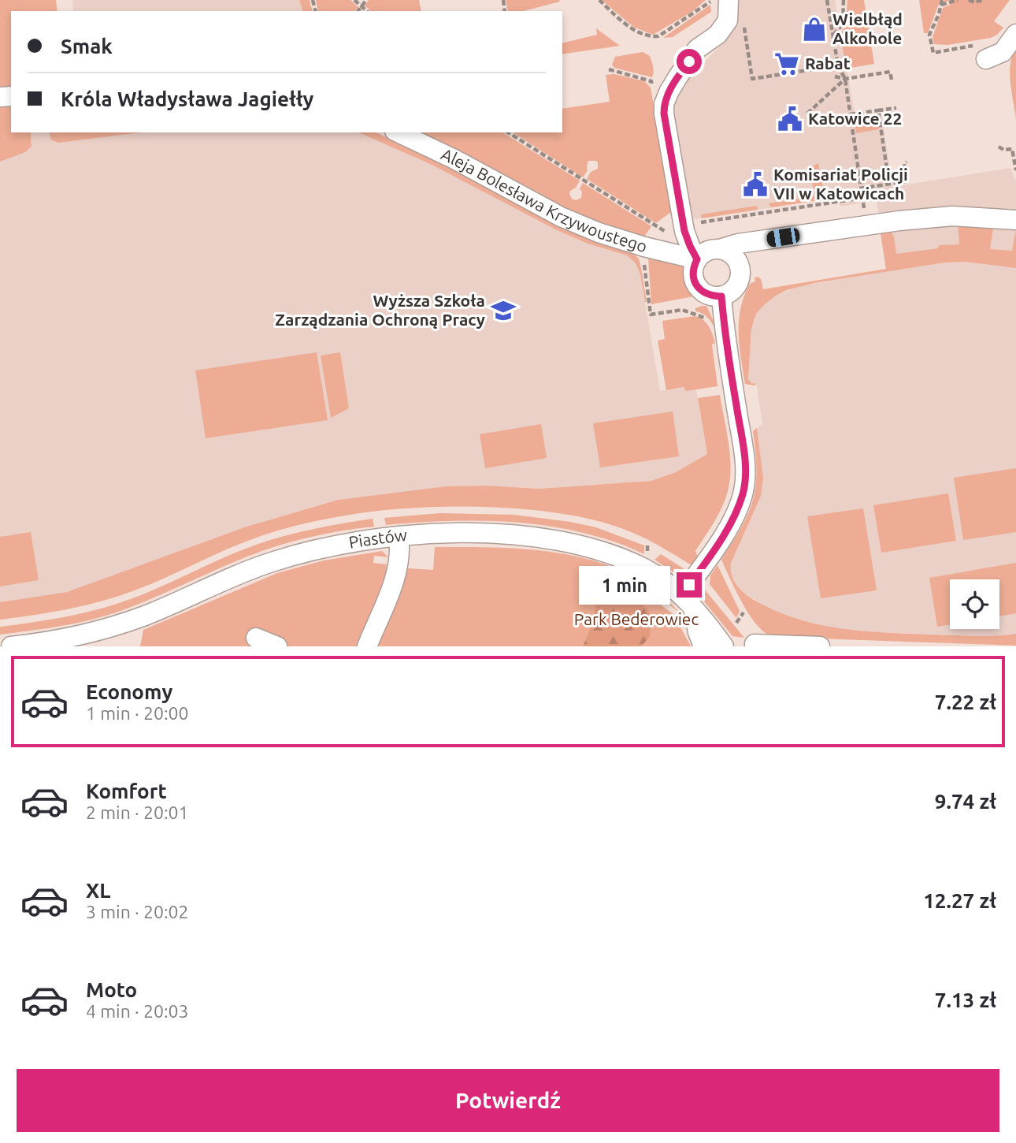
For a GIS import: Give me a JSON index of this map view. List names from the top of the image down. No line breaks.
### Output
{"streets":{"street":["Aleja Bolesława Krzywoustego","Piastów"]},"parks":["Park Bederowiec"],"places":{"shop":["Wielbłąd Alkohole"],"supermarket":["Rabat"],"public building":["Katowice 22","Komisariat Policji VII w Katowicach"],"school or university":["Wyższa Szkoła Zarządzania Ochroną Pracy"]},"page":{"banner":["Smak","Króla Władysława Jagiełły"],"bubble":"1 min","list":[{"name":"Economy","note":"1 min · 20:00","value":"7.22 zł"},{"name":"Komfort","note":"2 min · 20:01","value":"9.74 zł"},{"name":"XL","note":"3 min · 20:02","value":"12.27 zł"},{"name":"Moto","note":"4 min · 20:03","value":"7.13 zł"}],"buttons":"Potwierdź"}}
